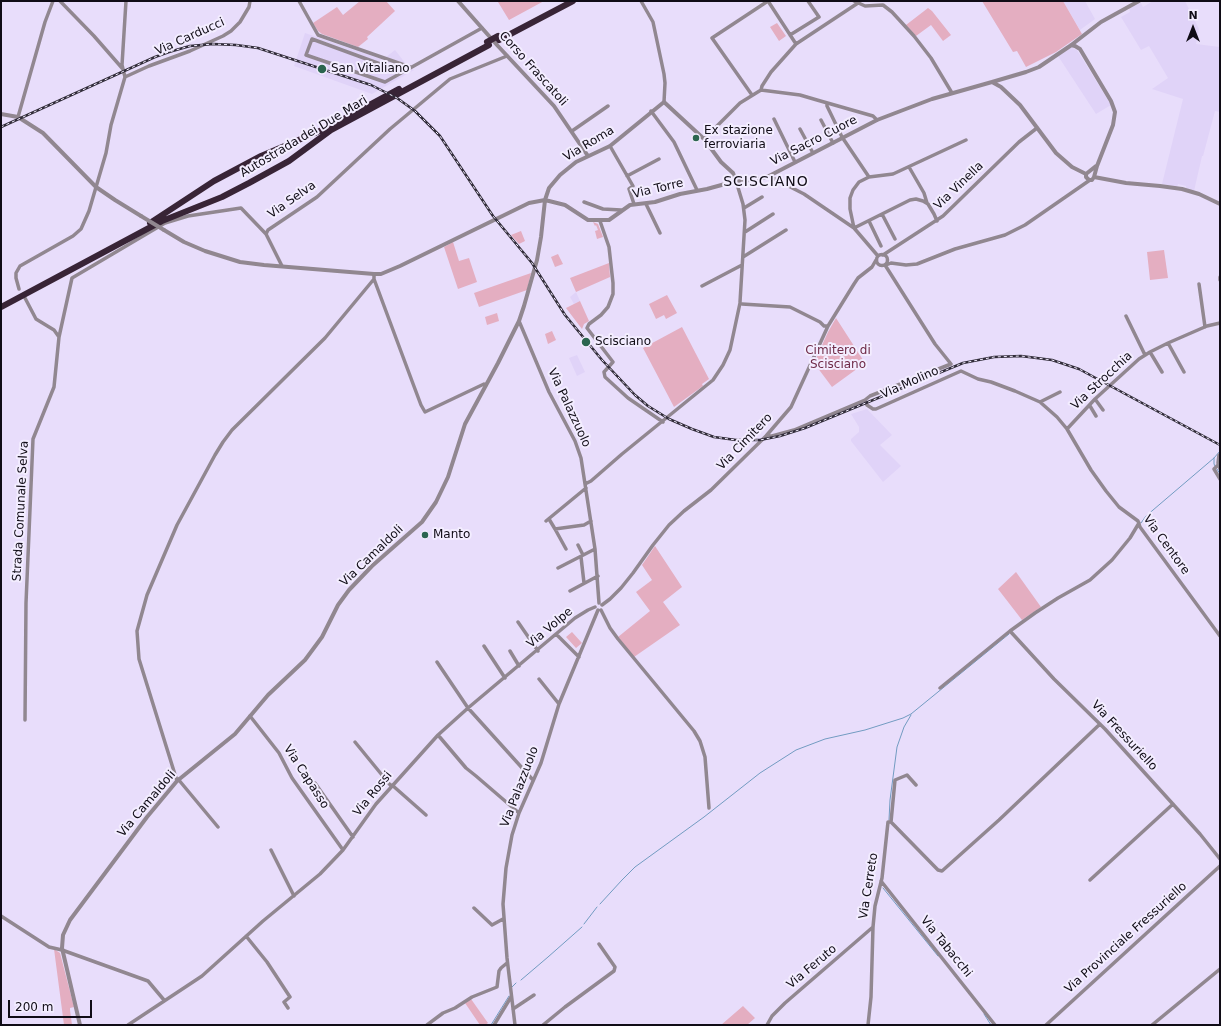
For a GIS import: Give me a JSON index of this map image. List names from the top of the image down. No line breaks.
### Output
{"streets":{"highway":["Autostrada dei Due Mari"],"street":["Via Carducci","Corso Frascatoli","Via Sacro Cuore","Via Roma","Via Vinella","Via Torre","Via Selva","Via Strocchia","Via Molino","Via Palazzuolo","Via Cimitero","Strada Comunale Selva","Via Centore","Via Camaldoli","Via Volpe","Via Fressuriello","Via Capasso","Via Rossi","Via Cerreto","Via Provinciale Fressuriello","Via Tabacchi","Via Feruto"]},"crossings":[["Corso Frascatoli","Autostrada dei Due Mari"],["Corso Frascatoli","Via Roma"],["Corso Frascatoli","Via Selva"],["Via Sacro Cuore","Via Torre"],["Via Roma","Via Camaldoli"],["Via Vinella","Via Molino"],["Via Vinella","Via Cimitero"],["Via Selva","Strada Comunale Selva"],["Via Strocchia","Via Molino"],["Via Strocchia","Via Centore"],["Via Molino","Via Cimitero"],["Via Molino","Via Centore"],["Via Palazzuolo","Via Cimitero"],["Via Palazzuolo","Via Camaldoli"],["Via Palazzuolo","Via Volpe"],["Via Cimitero","Via Volpe"],["Via Camaldoli","Via Capasso"],["Via Volpe","Via Rossi"],["Via Capasso","Via Rossi"],["Via Cerreto","Via Tabacchi"],["Via Cerreto","Via Feruto"]],"districts":["SCISCIANO"],"parks":["Cimitero di Scisciano"],"places":["San Vitaliano","Ex stazione ferroviaria","Scisciano","Manto"],"scale_bar":"200 m","north":"top"}
